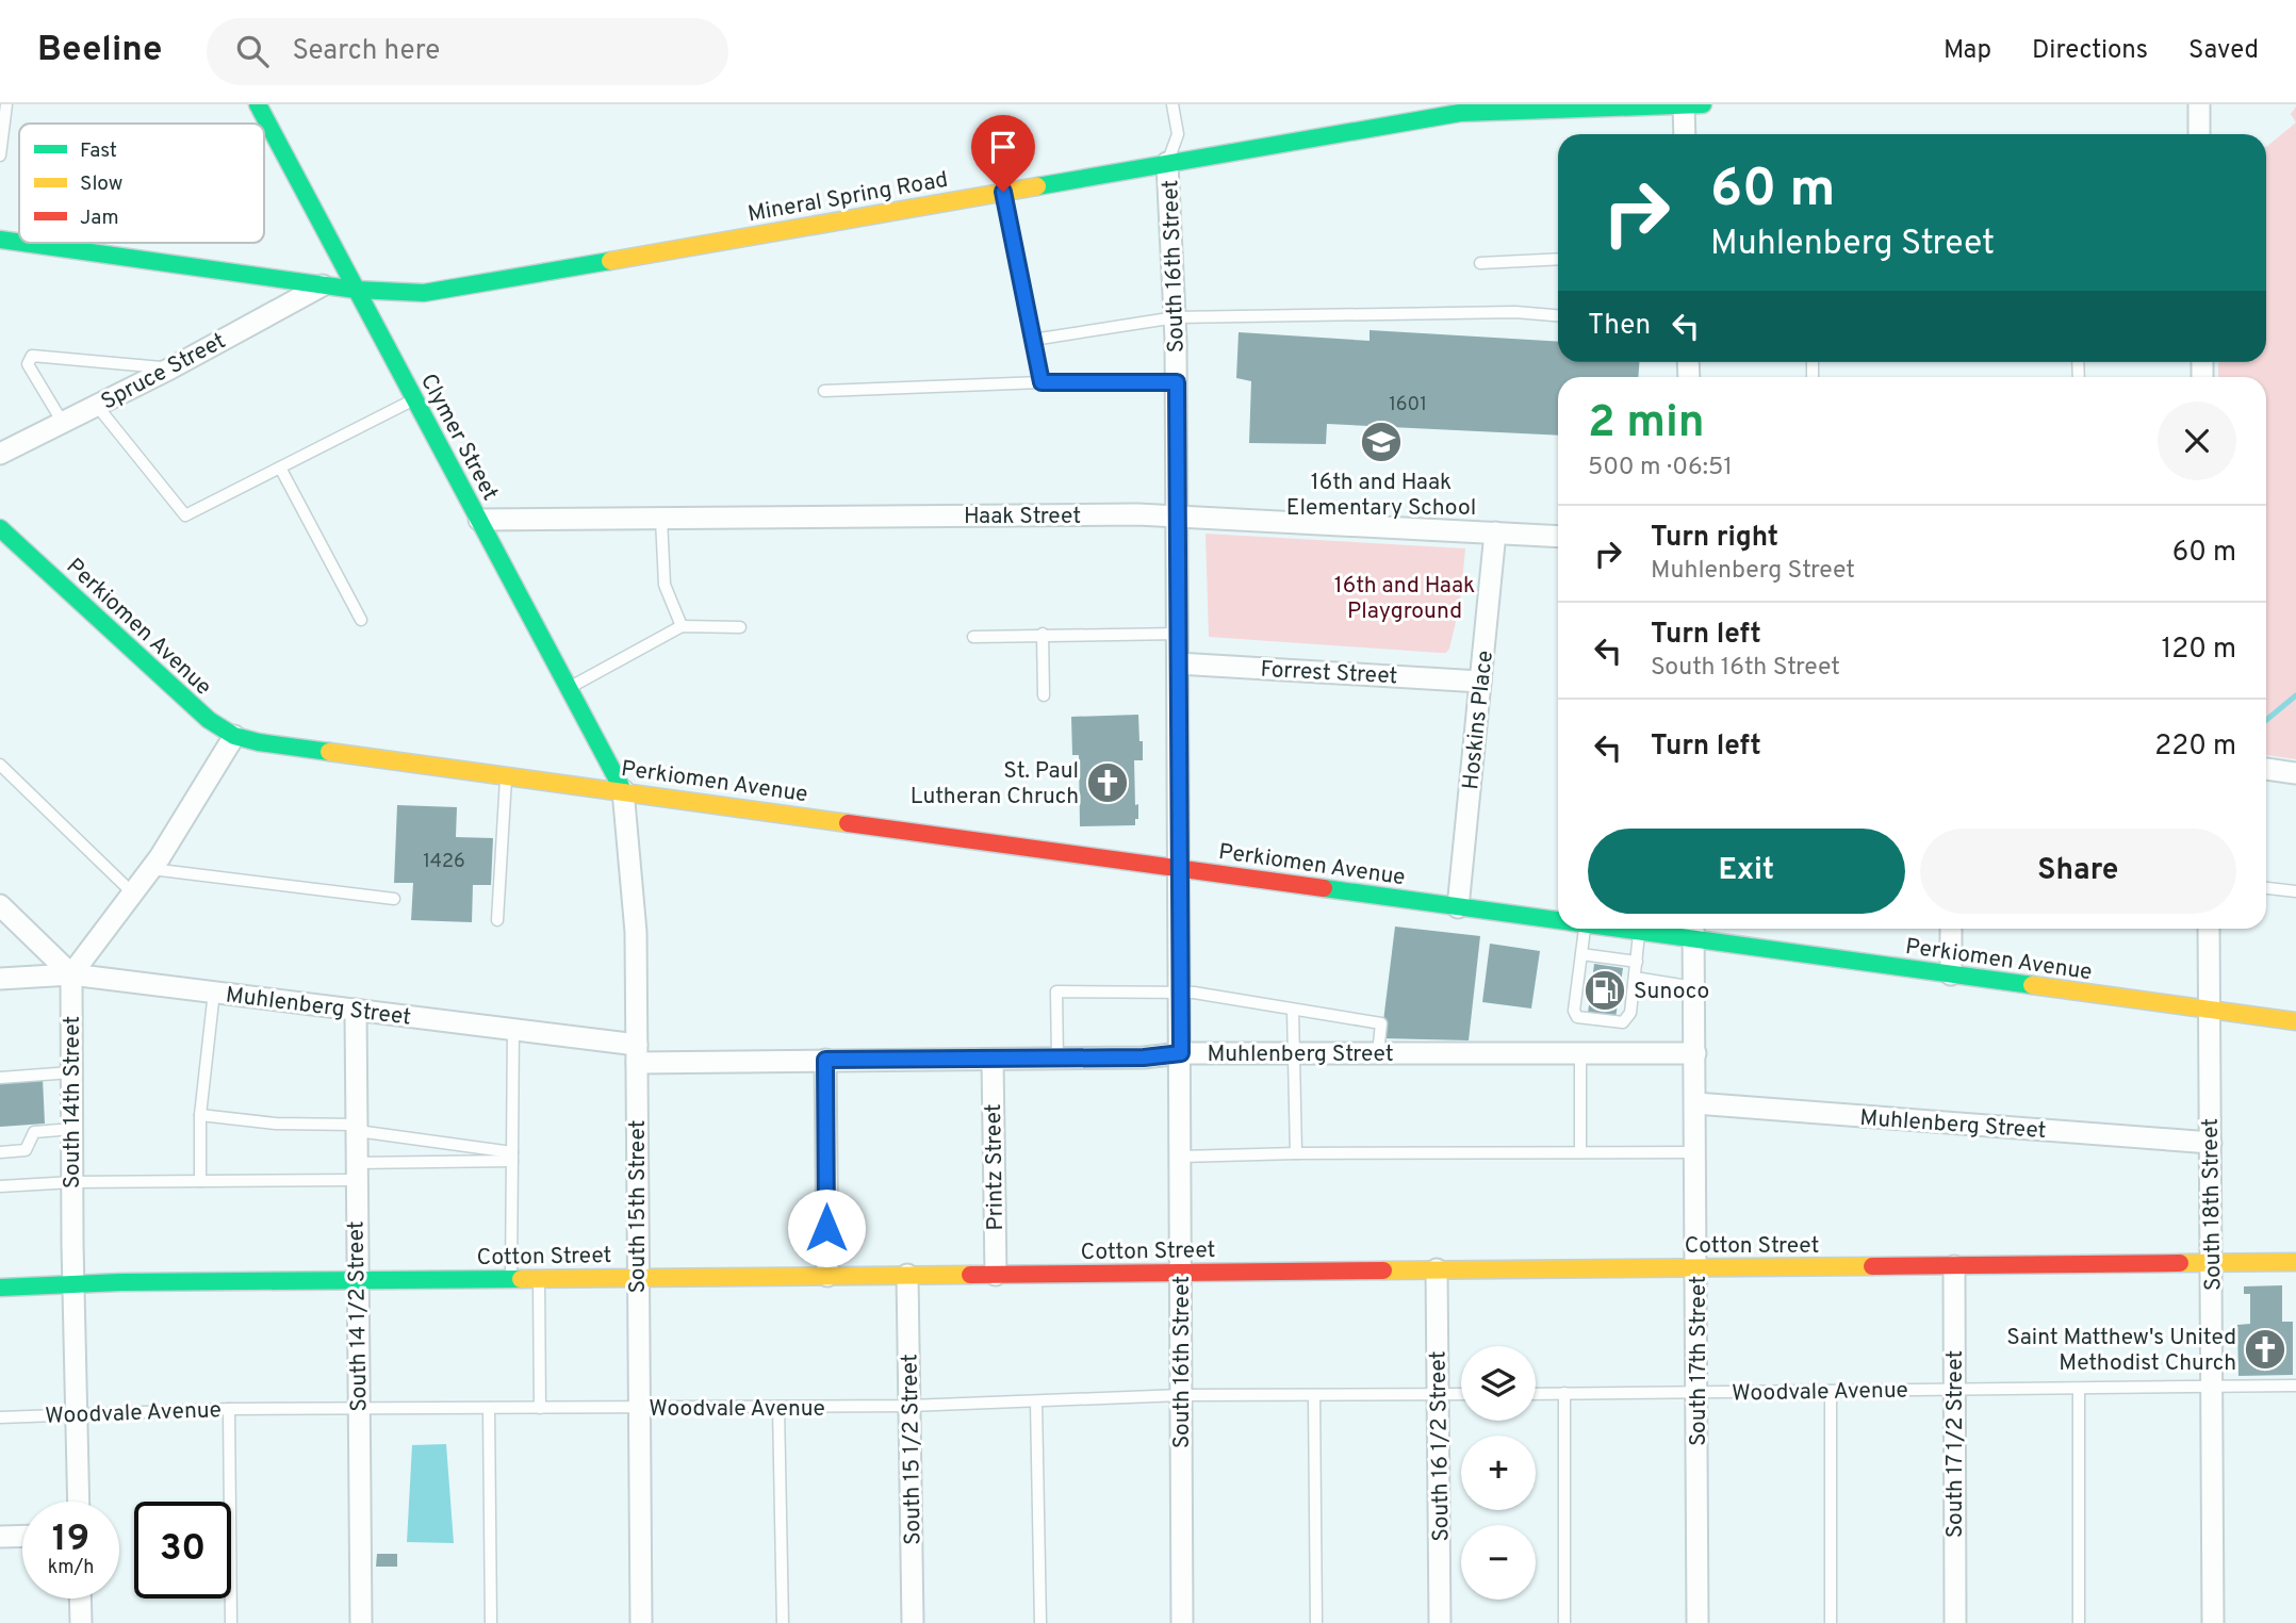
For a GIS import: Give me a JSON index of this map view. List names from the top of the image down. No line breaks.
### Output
{"streets":{"main road":["Mineral Spring Road","Clymer Street","Perkiomen Avenue","Cotton Street"],"street":["South 16th Street","Spruce Street","Haak Street","Forrest Street","Hoskins Place","Muhlenberg Street","South 14th Street","Printz Street","South 18th Street","South 15th Street","South 14 1/2 Street","South 17th Street","South 17 1/2 Street","South 16 1/2 Street","South 15 1/2 Street"],"lane":["Woodvale Avenue"]},"crossings":[["Mineral Spring Road","South 16th Street"],["Mineral Spring Road","Spruce Street"],["Mineral Spring Road","Clymer Street"],["South 16th Street","Haak Street"],["South 16th Street","Perkiomen Avenue"],["South 16th Street","Forrest Street"],["South 16th Street","Muhlenberg Street"],["South 16th Street","Cotton Street"],["South 16th Street","Woodvale Avenue"],["Clymer Street","Haak Street"],["Clymer Street","Perkiomen Avenue"],["Clymer Street","South 15th Street"],["Haak Street","Hoskins Place"],["Perkiomen Avenue","Hoskins Place"],["Perkiomen Avenue","South 18th Street"],["Perkiomen Avenue","South 15th Street"],["Perkiomen Avenue","South 17th Street"],["Forrest Street","Hoskins Place"],["Muhlenberg Street","South 14th Street"],["Muhlenberg Street","Printz Street"],["Muhlenberg Street","South 18th Street"],["Muhlenberg Street","South 15th Street"],["Muhlenberg Street","South 14 1/2 Street"],["Muhlenberg Street","South 17th Street"],["South 14th Street","Cotton Street"],["South 14th Street","Woodvale Avenue"],["Printz Street","Cotton Street"],["South 18th Street","Cotton Street"],["South 18th Street","Woodvale Avenue"],["South 15th Street","Cotton Street"],["South 15th Street","Woodvale Avenue"],["Cotton Street","South 14 1/2 Street"],["Cotton Street","South 17th Street"],["Cotton Street","South 17 1/2 Street"],["Cotton Street","South 16 1/2 Street"],["Cotton Street","South 15 1/2 Street"],["South 14 1/2 Street","Woodvale Avenue"],["South 17th Street","Woodvale Avenue"],["Woodvale Avenue","South 17 1/2 Street"],["Woodvale Avenue","South 16 1/2 Street"],["Woodvale Avenue","South 15 1/2 Street"]],"parks":["16th and Haak Playground"],"places":{"school or university":["16th and Haak Elementary School"],"church":["St. Paul Lutheran Chruch","Saint Matthew's United Methodist Church"],"fuel station":["Sunoco"]},"house_numbers":["1601","1426"],"legend":["Fast","Slow","Jam"],"page":{"header":"Beeline","search":"Search here","nav":["Map","Directions","Saved"],"turn":["60 m","Muhlenberg Street"],"then":"Then","heading":["2 min","500 m · 06:51"],"list":[{"name":"Turn right","note":"Muhlenberg Street","value":"60 m"},{"name":"Turn left","note":"South 16th Street","value":"120 m"},{"name":"Turn left","value":"220 m"}],"buttons":["Exit","Share"],"map_buttons":["+","−"],"speed":"19 km/h","limit":"30"}}
